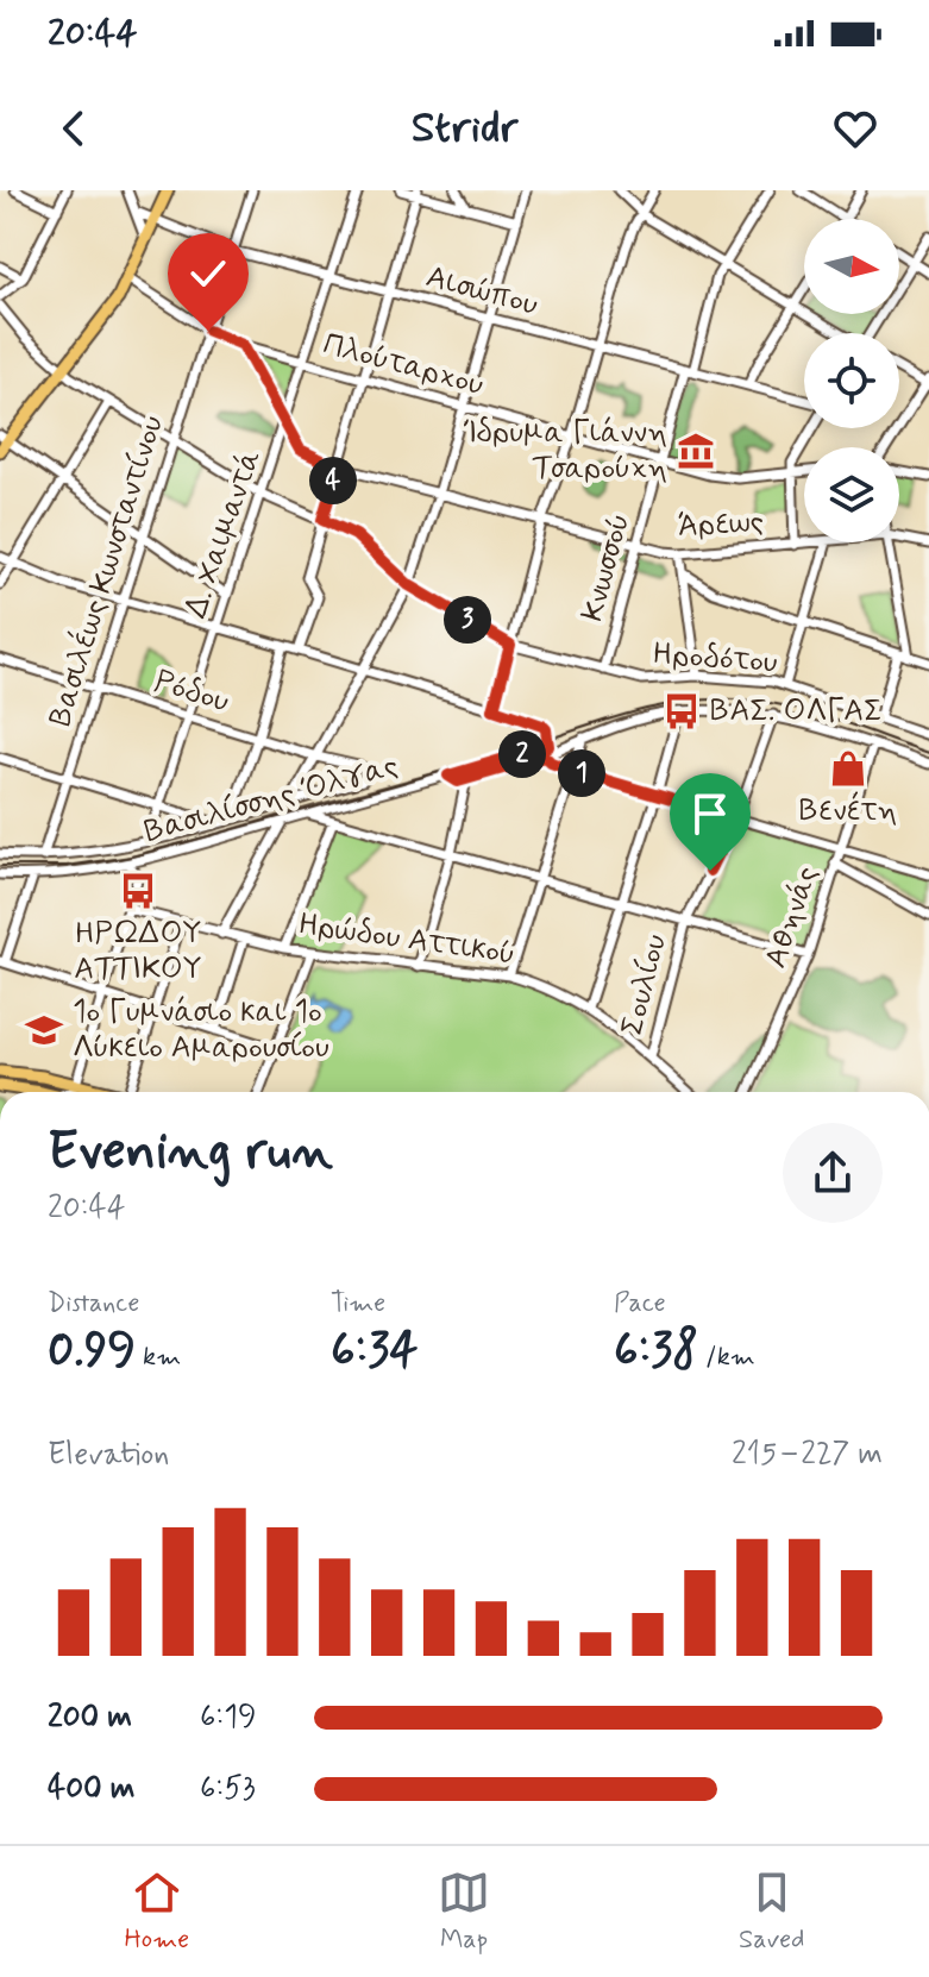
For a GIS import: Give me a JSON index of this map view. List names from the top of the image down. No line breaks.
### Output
{"streets":{"street":["Αισώπου","Πλούταρχου","Άρεως","Δ. Χαιμαντά","Κνωσσού","Βασιλέως Κωνσταντίνου","Ηροδότου","Ρόδου","Βασιλίσσης Όλγας","Αθηνάς","Ηρώδου Αττικού","Σουλίου"]},"crossings":[["Αισώπου","Δ. Χαιμαντά"],["Αισώπου","Κνωσσού"],["Αισώπου","Βασιλέως Κωνσταντίνου"],["Πλούταρχου","Δ. Χαιμαντά"],["Πλούταρχου","Κνωσσού"],["Πλούταρχου","Βασιλέως Κωνσταντίνου"],["Άρεως","Δ. Χαιμαντά"],["Άρεως","Κνωσσού"],["Δ. Χαιμαντά","Ηροδότου"],["Δ. Χαιμαντά","Ρόδου"],["Κνωσσού","Ηροδότου"],["Βασιλέως Κωνσταντίνου","Ηροδότου"],["Βασιλέως Κωνσταντίνου","Ρόδου"],["Ηρώδου Αττικού","Σουλίου"]],"places":{"museum":["Ίδρυμα Γιάννη Τσαρούχη"],"bus stop":["ΒΑΣ. ΟΛΓΑΣ","ΗΡΩΔΟΥ ΑΤΤΙΚΟΥ"],"shop":["Βενέτη"],"school or university":["1ο Γυμνάσιο και 1ο Λύκειο Αμαρουσίου"]},"north":"right","page":{"status":"20:44","header":"Stridr","pins":["4","3","2","1"],"heading":["Evening run","20:44"],"stats":[["Distance","0.99 km"],["Time","6:34"],["Pace","6:38 /km"]],"chart":["Elevation","215–227 m"],"list":[{"name":"200 m","note":"6:19"},{"name":"400 m","note":"6:53"}],"tabs":["Home","Map","Saved"]}}
